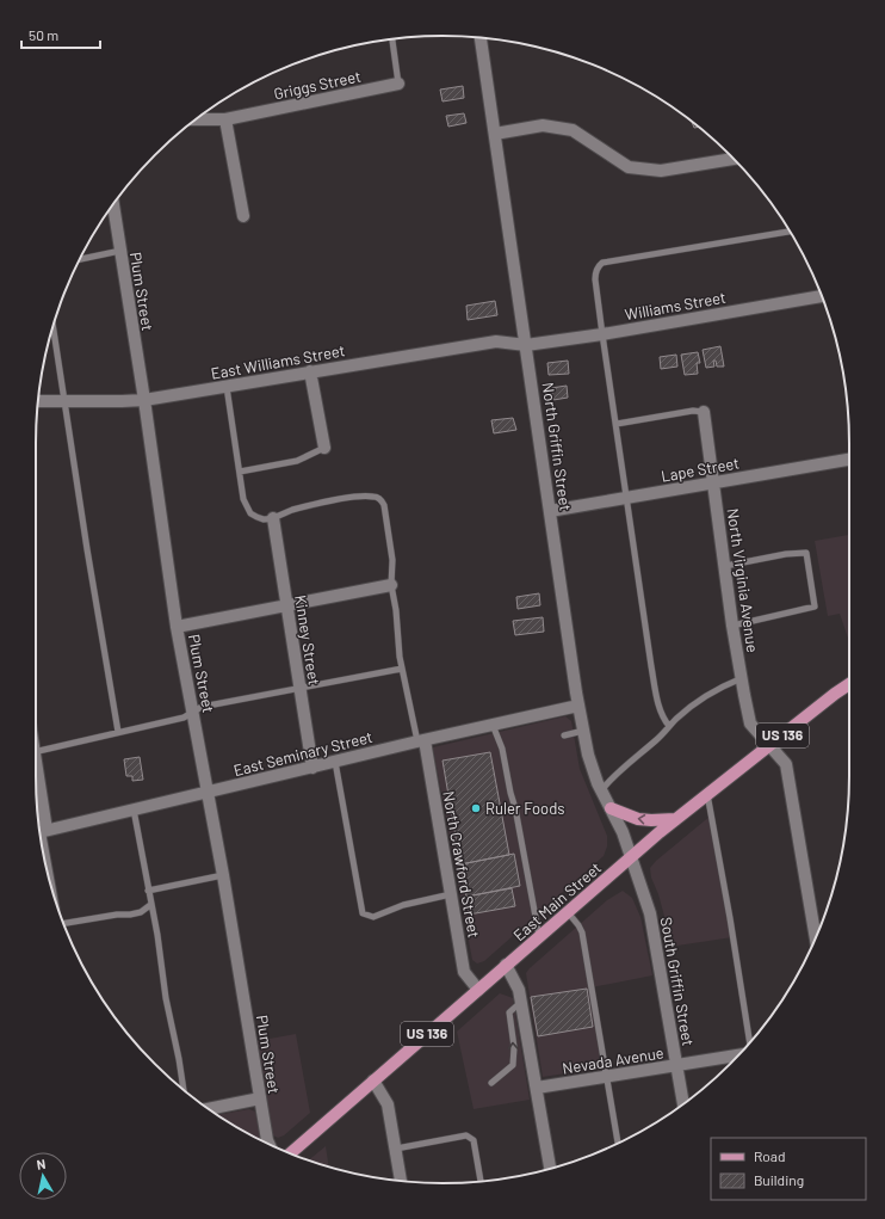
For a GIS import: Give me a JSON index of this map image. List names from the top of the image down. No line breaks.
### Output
{"streets":{"main road":["US 136","East Main Street"],"street":["Griggs Street","Plum Street","Williams Street","East Williams Street","North Griffin Street","Lape Street","North Virginia Avenue","Kinney Street","East Seminary Street","North Crawford Street","South Griffin Street","Nevada Avenue"]},"crossings":[["Plum Street","East Williams Street"],["Plum Street","East Seminary Street"],["Williams Street","East Williams Street"],["Williams Street","North Griffin Street"],["East Williams Street","North Griffin Street"],["North Griffin Street","Lape Street"],["North Griffin Street","East Seminary Street"],["North Griffin Street","East Main Street"],["North Griffin Street","South Griffin Street"],["Lape Street","North Virginia Avenue"],["North Virginia Avenue","East Main Street"],["Kinney Street","East Seminary Street"],["East Seminary Street","North Crawford Street"],["North Crawford Street","East Main Street"],["East Main Street","South Griffin Street"],["South Griffin Street","Nevada Avenue"]],"places":["Ruler Foods"],"legend":["Road","Building"],"scale_bar":"50 m","north":"top"}
